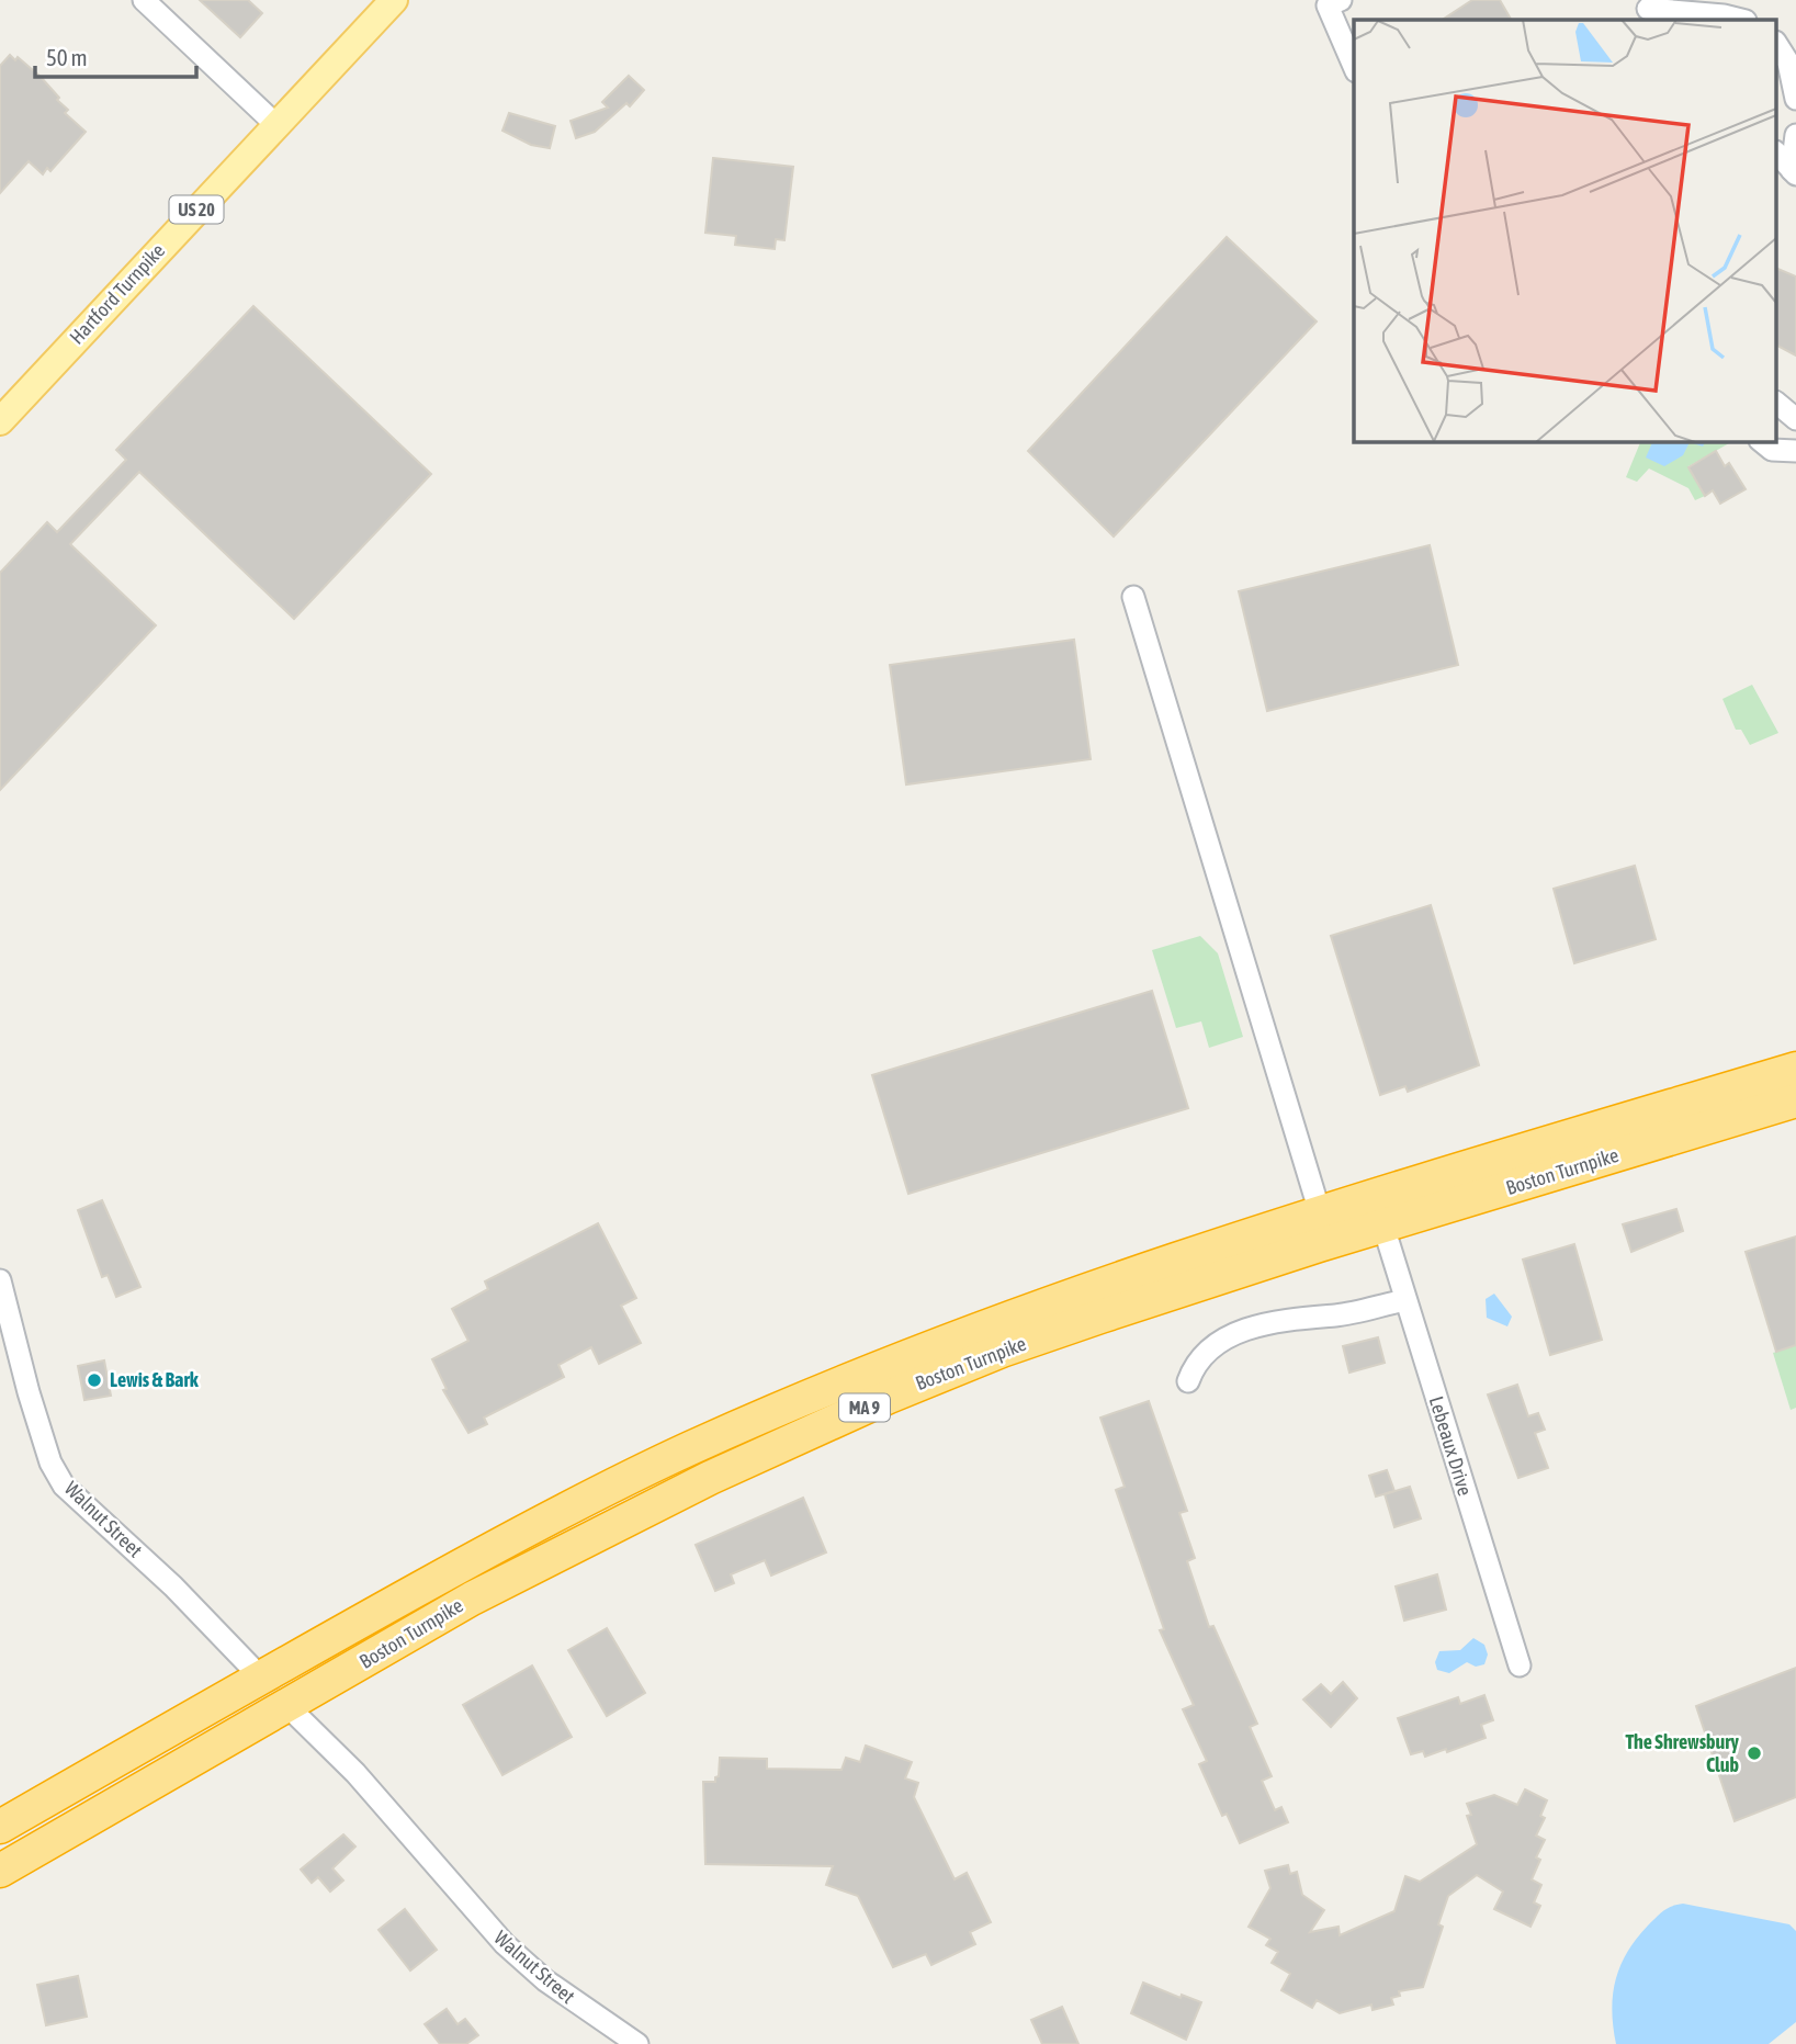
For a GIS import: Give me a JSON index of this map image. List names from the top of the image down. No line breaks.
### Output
{"streets":{"highway":["Boston Turnpike","MA 9"],"main road":["US 20","Hartford Turnpike"],"street":["Lebeaux Drive","Walnut Street"]},"crossings":[["Boston Turnpike","Lebeaux Drive"],["Boston Turnpike","Walnut Street"]],"places":["Lewis & Bark","The Shrewsbury Club"],"scale_bar":"50 m"}
